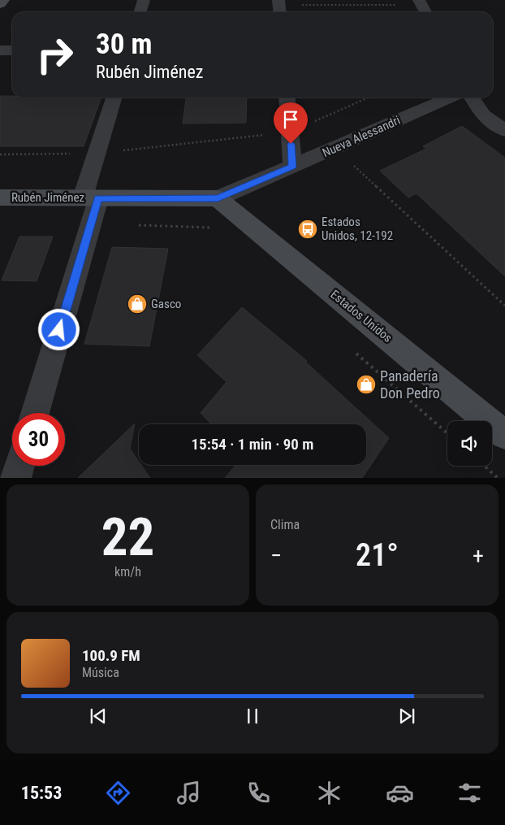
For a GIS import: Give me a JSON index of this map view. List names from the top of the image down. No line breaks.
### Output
{"streets":{"main road":["Rubén Jiménez","Estados Unidos"],"street":["Nueva Alessandri"]},"crossings":[["Nueva Alessandri","Rubén Jiménez"],["Nueva Alessandri","Estados Unidos"],["Rubén Jiménez","Estados Unidos"]],"places":{"bus stop":["Estados Unidos, 12-192"],"shop":["Gasco","Panadería Don Pedro"]},"page":{"turn":["30 m","Rubén Jiménez"],"limit":"30","trip":"15:54 · 1 min · 90 m","tile":[["22","km/h"],"Clima"],"heat":["−","21°","+"],"song":["100.9 FM","Música"],"tabs":"15:53"}}
